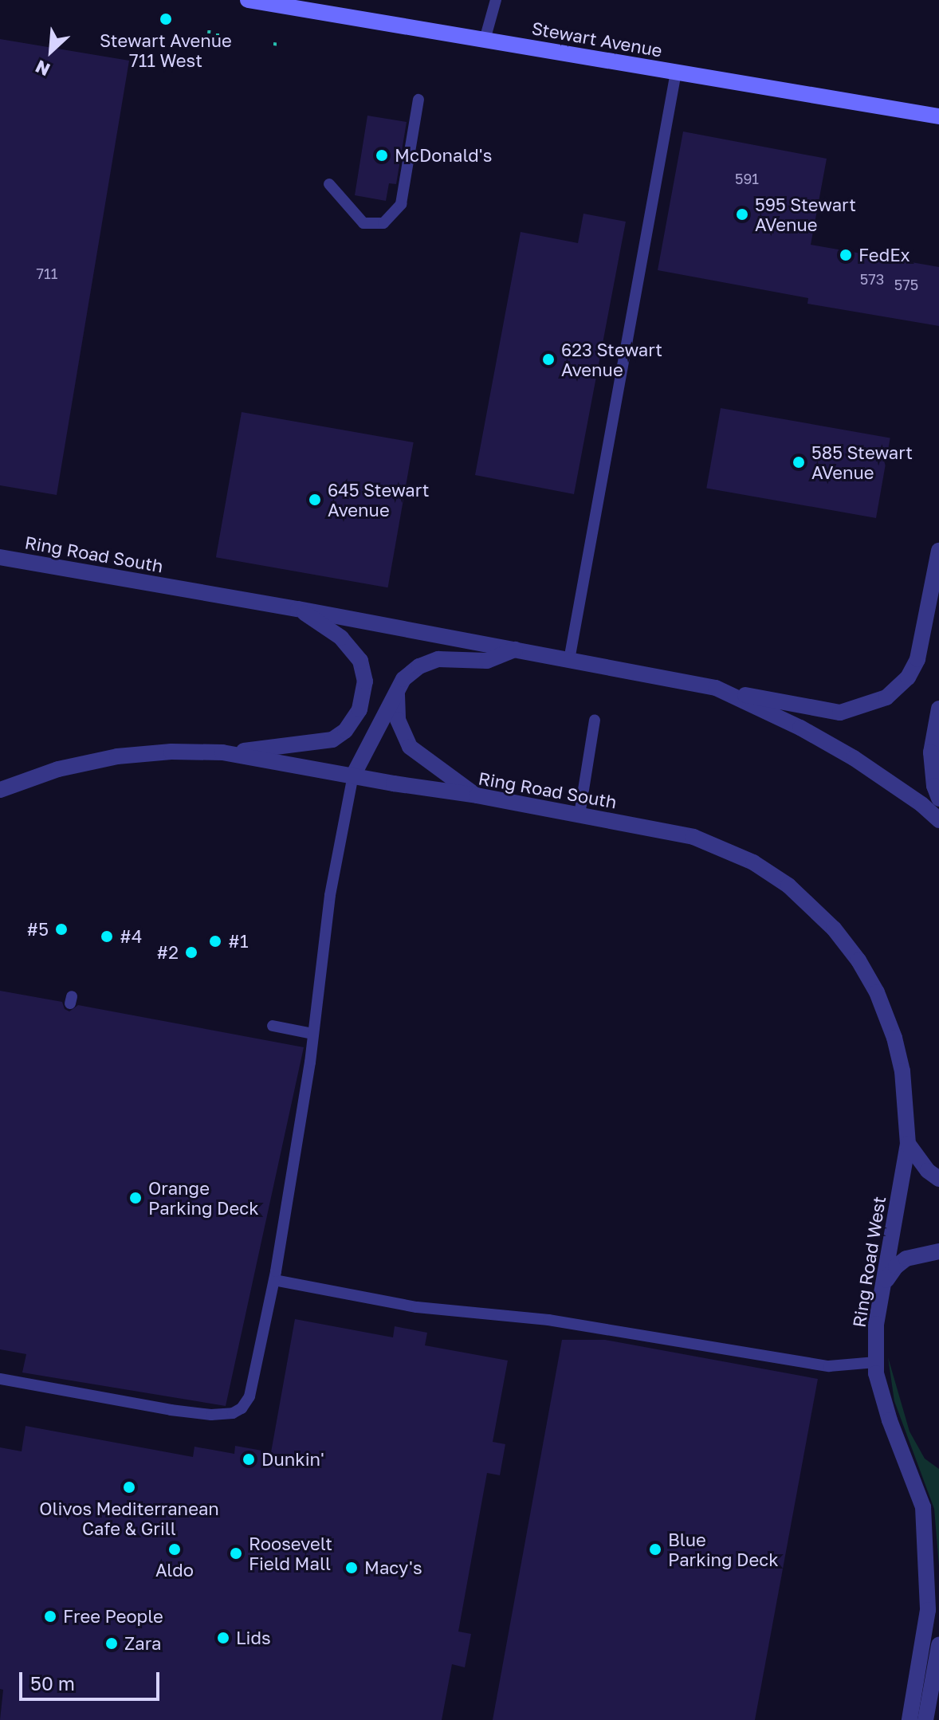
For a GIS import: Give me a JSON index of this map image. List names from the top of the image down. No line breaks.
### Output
{"streets":{"main road":["Stewart Avenue"],"street":["Ring Road South","Ring Road West"]},"crossings":[["Ring Road South","Ring Road West"]],"places":["Stewart Avenue 711 West","McDonald's","595 Stewart AVenue","FedEx","623 Stewart Avenue","585 Stewart AVenue","645 Stewart Avenue","#5","#4","#1","#2","Orange Parking Deck","Dunkin'","Olivos Mediterranean Cafe & Grill","Aldo","Blue Parking Deck","Roosevelt Field Mall","Macy's","Free People","Lids","Zara"],"house_numbers":["591","711","573","575"],"scale_bar":"50 m","north":"bottom left"}
